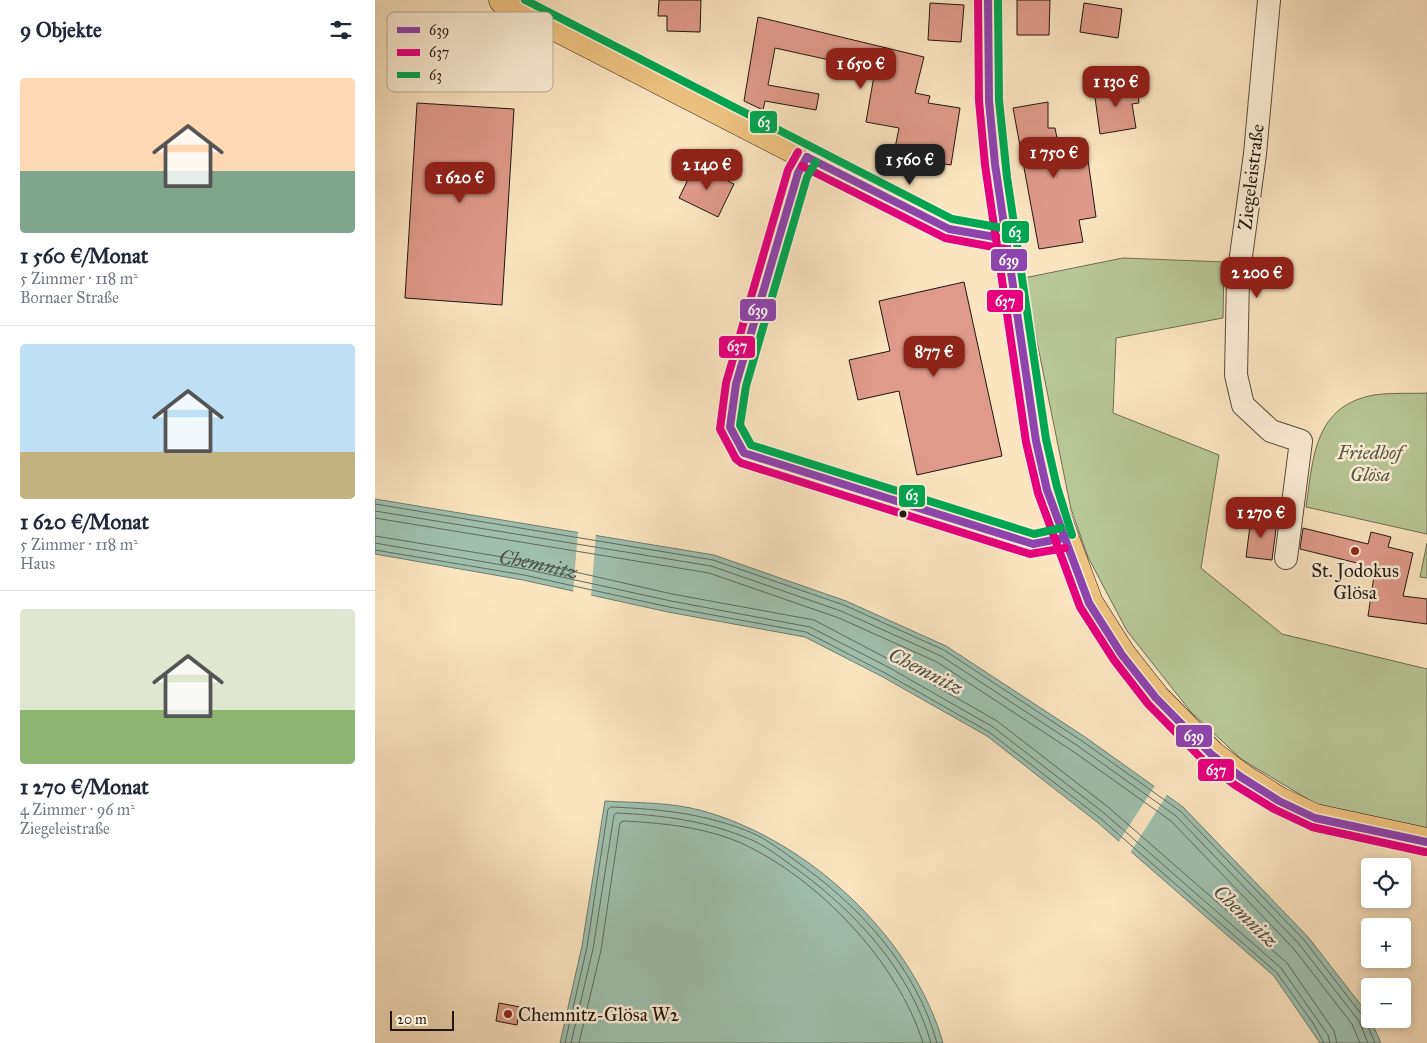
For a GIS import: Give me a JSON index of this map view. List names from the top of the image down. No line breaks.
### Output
{"streets":{"street":["Ziegeleistraße"]},"water":["Chemnitz"],"parks":["Friedhof Glösa"],"places":["St. Jodokus Glösa","Chemnitz-Glösa W2"],"lines":["transit line 639","transit line 637","transit line 63"],"legend":["639","637","63"],"scale_bar":"20 m","page":{"heading":"9 Objekte","price":["1 650 €","1 130 €","1 750 €","1 560 €","2 140 €","1 620 €","2 200 €","877 €","1 270 €"],"list":[{"name":"1 560 €/Monat","note":"5 Zimmer · 118 m² · Bornaer Straße"},{"name":"1 620 €/Monat","note":"5 Zimmer · 118 m² · Haus"},{"name":"1 270 €/Monat","note":"4 Zimmer · 96 m² · Ziegeleistraße"}],"map_buttons":["+","−"],"scale":"20 m"}}
